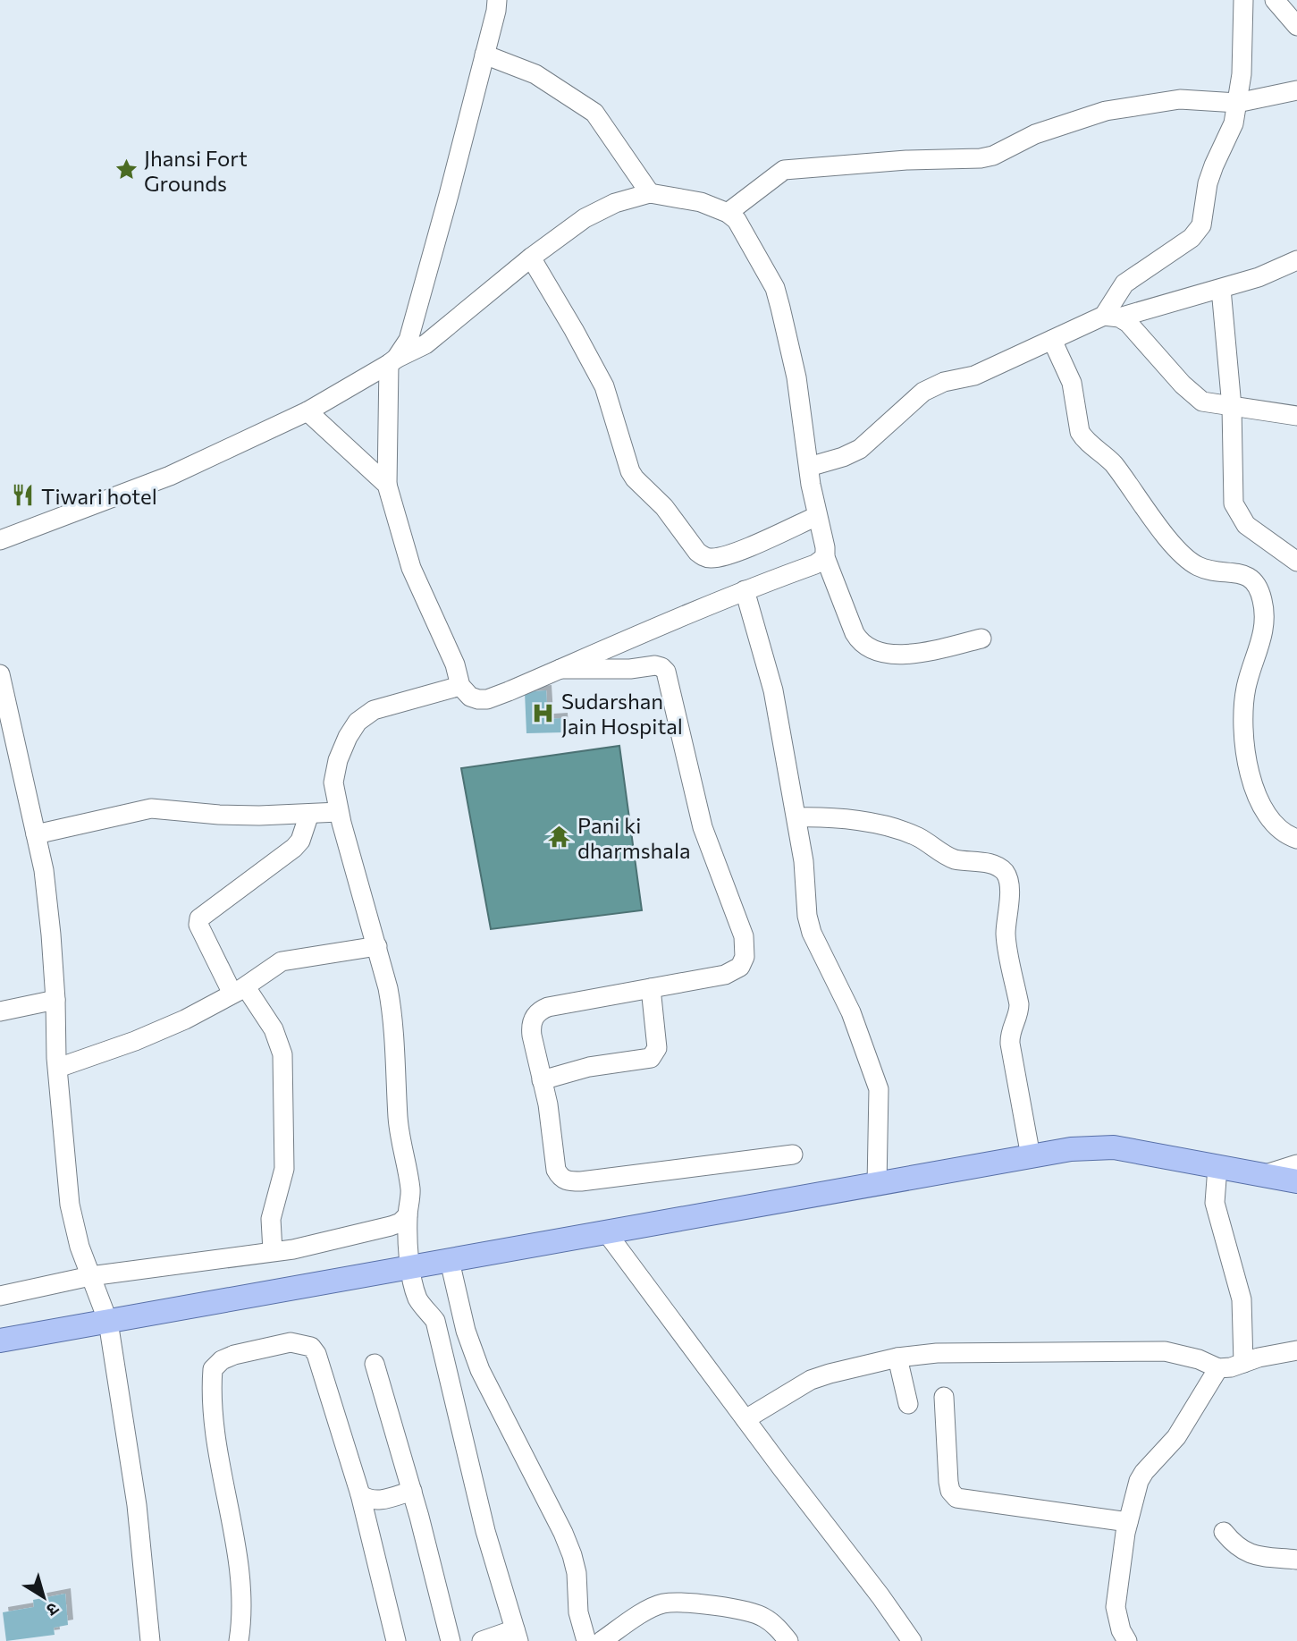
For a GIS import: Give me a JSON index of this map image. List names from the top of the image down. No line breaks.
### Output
{"places":{"place":["Jhansi Fort Grounds"],"restaurant":["Tiwari hotel"],"hospital":["Sudarshan Jain Hospital"],"temple":["Pani ki dharmshala"]},"north":"bottom right"}
